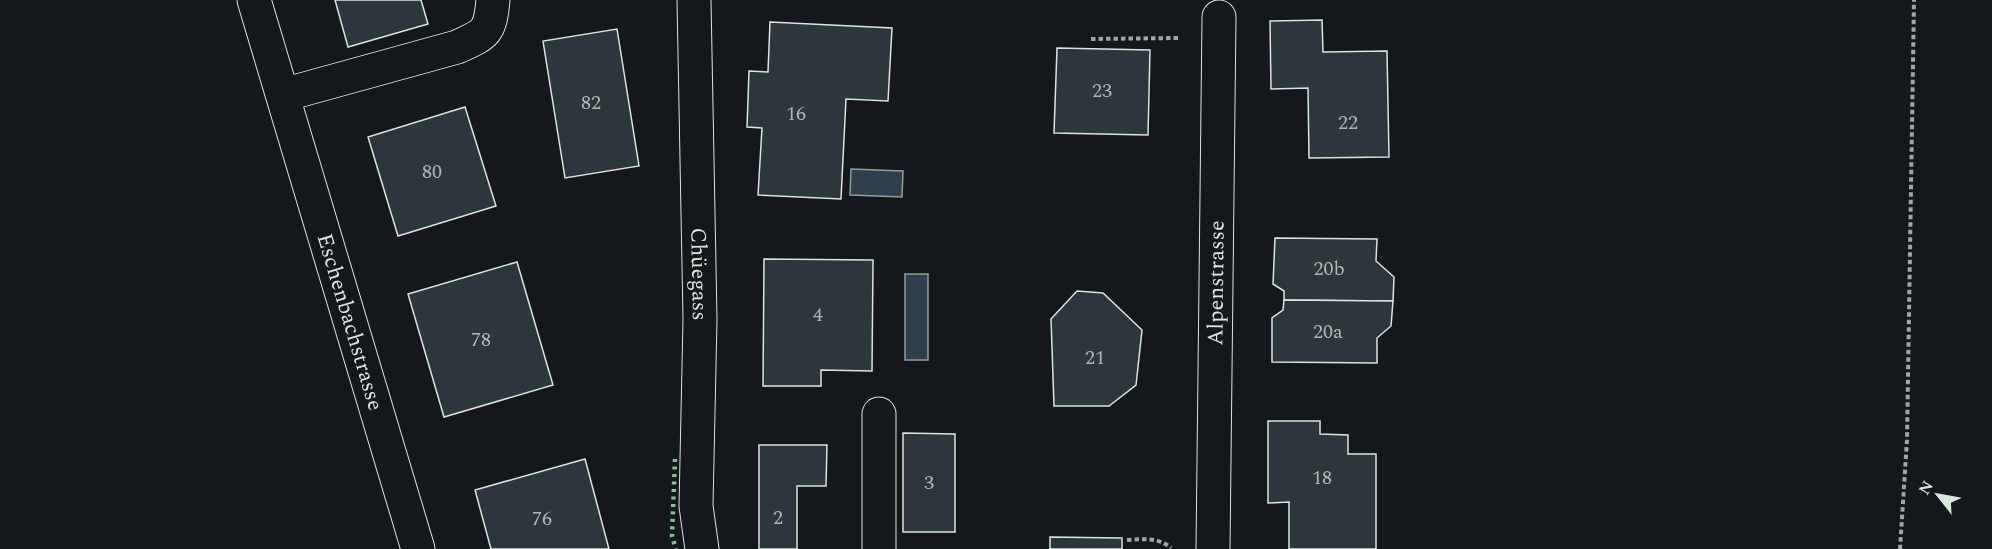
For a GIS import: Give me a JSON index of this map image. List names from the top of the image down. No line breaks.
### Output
{"streets":{"street":["Chüegass","Alpenstrasse","Eschenbachstrasse"]},"house_numbers":["23","82","16","22","80","20b","4","20a","78","21","18","3","2","76"],"north":"top left"}
